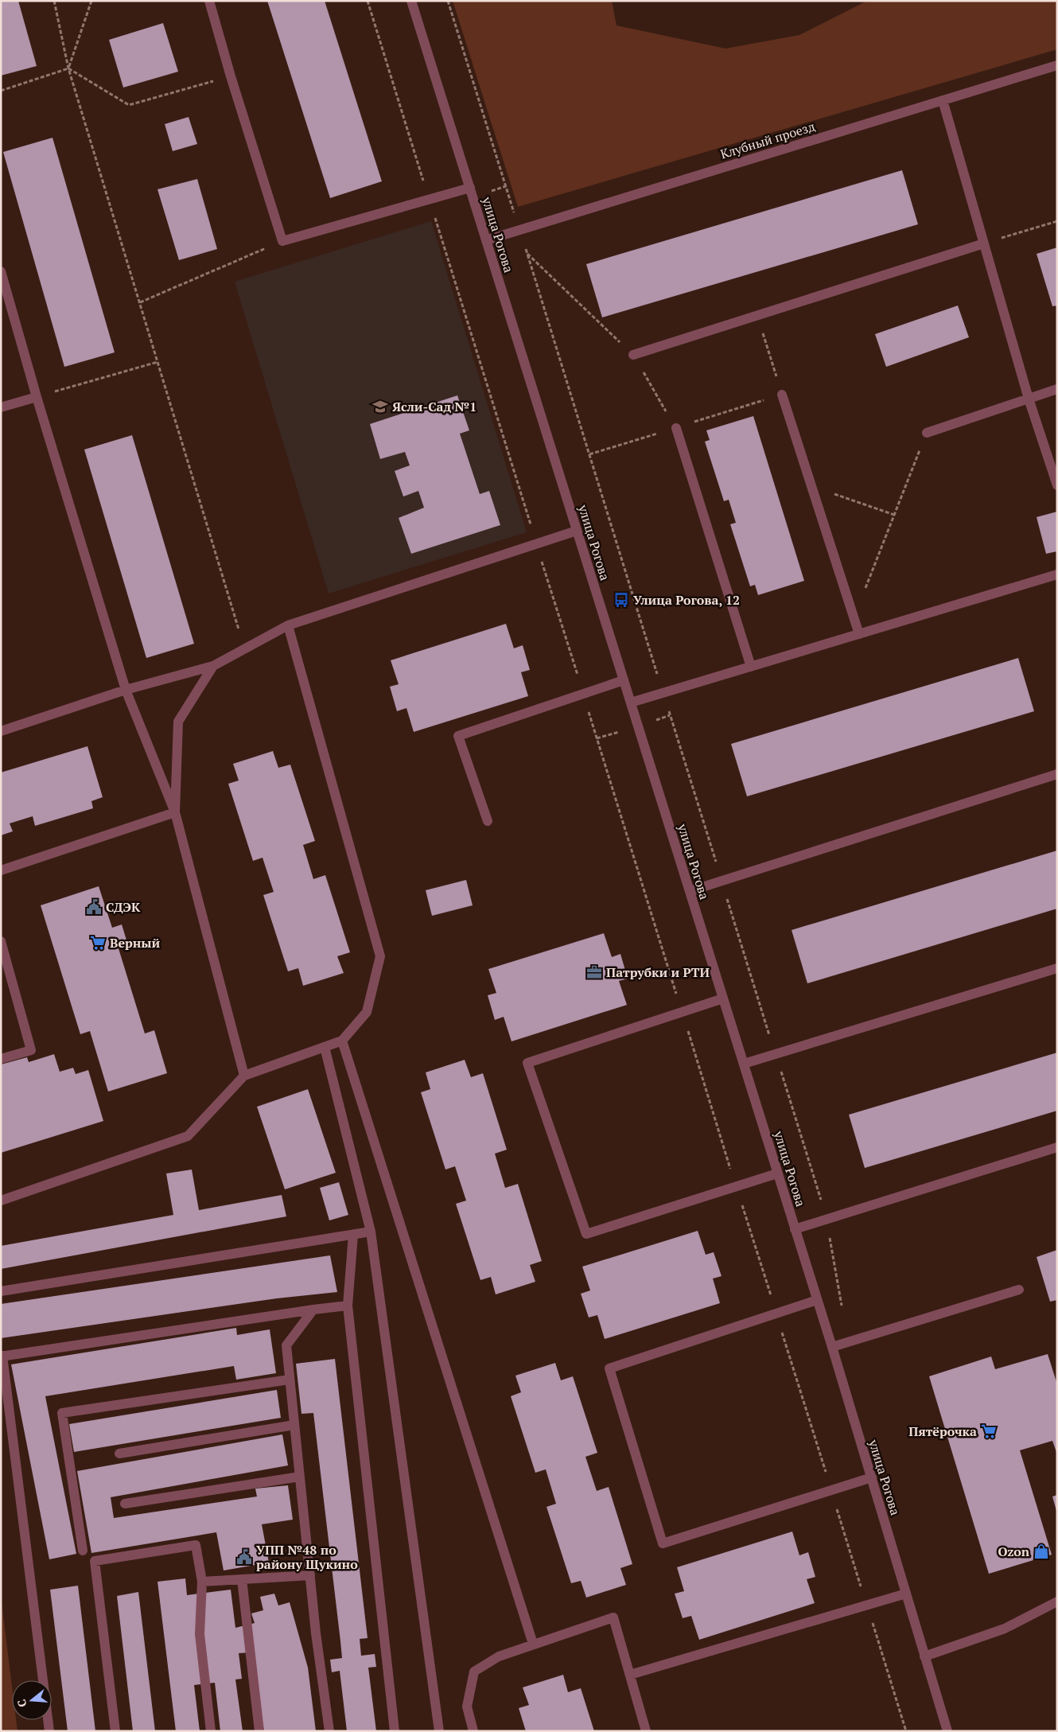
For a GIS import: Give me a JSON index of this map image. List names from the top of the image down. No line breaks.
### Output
{"streets":{"street":["Клубный проезд","улица Рогова"]},"crossings":[["Клубный проезд","улица Рогова"]],"places":{"school or university":["Ясли-Сад №1"],"bus stop":["Улица Рогова, 12"],"public building":["СДЭК","УПП №48 по району Щукино"],"supermarket":["Верный","Пятёрочка"],"office":["Патрубки и РТИ"],"shop":["Ozon"]},"north":"left"}
